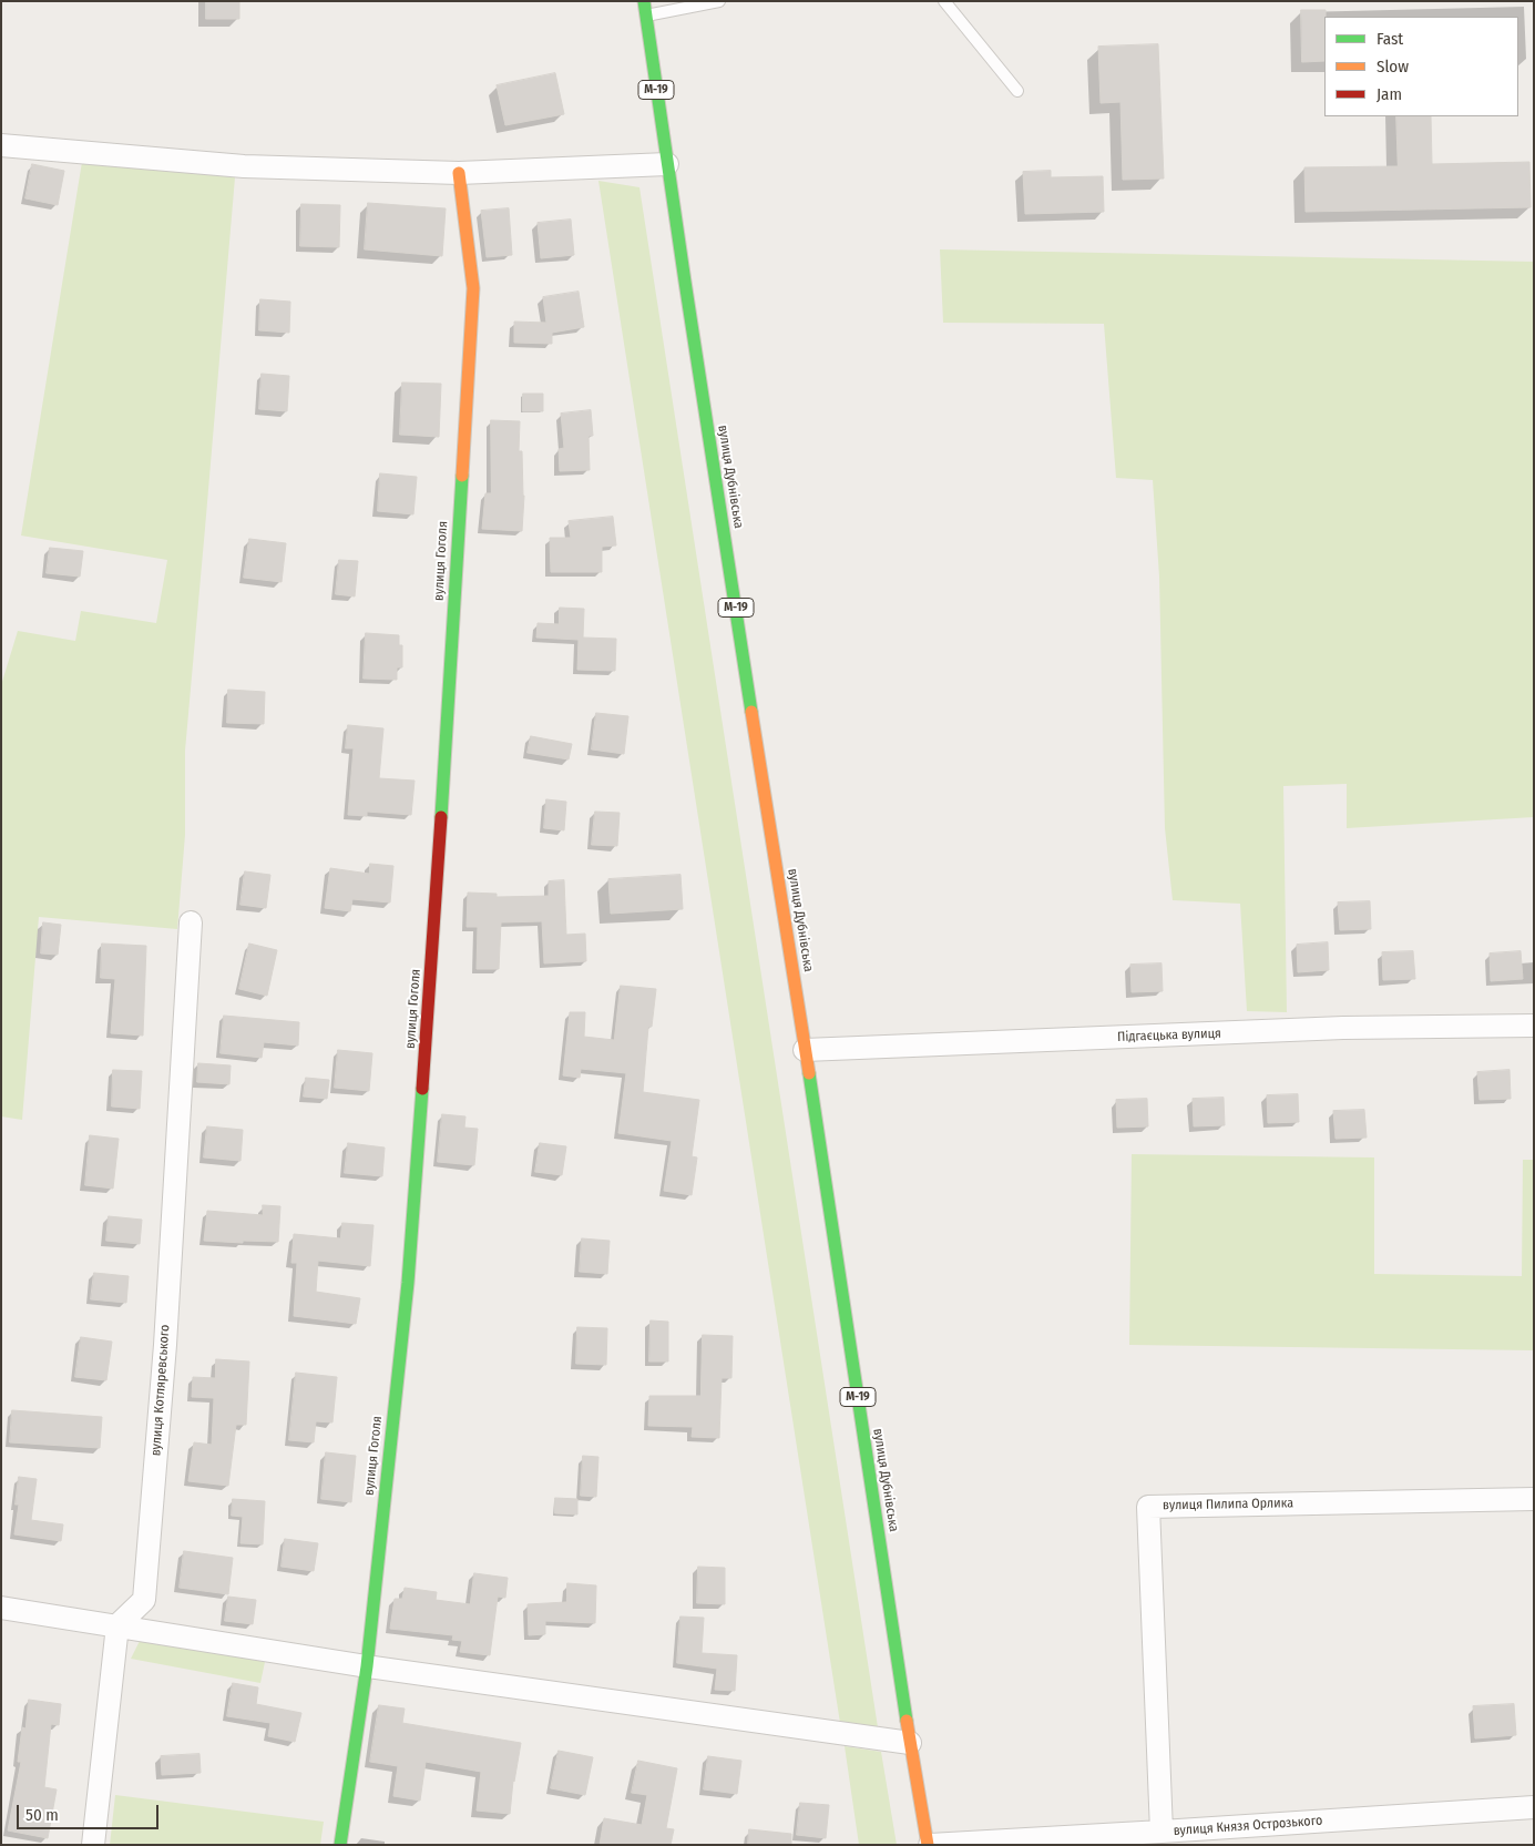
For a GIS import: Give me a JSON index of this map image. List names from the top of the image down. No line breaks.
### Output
{"streets":{"main road":["М-19","вулиця Дубнівська","вулиця Гоголя"],"street":["Підгаєцька вулиця","вулиця Котляревського","вулиця Пилипа Орлика","вулиця Князя Острозького"]},"crossings":[["вулиця Дубнівська","Підгаєцька вулиця"],["вулиця Дубнівська","вулиця Князя Острозького"],["вулиця Пилипа Орлика","вулиця Князя Острозького"]],"legend":["Fast","Slow","Jam"],"scale_bar":"50 m"}
